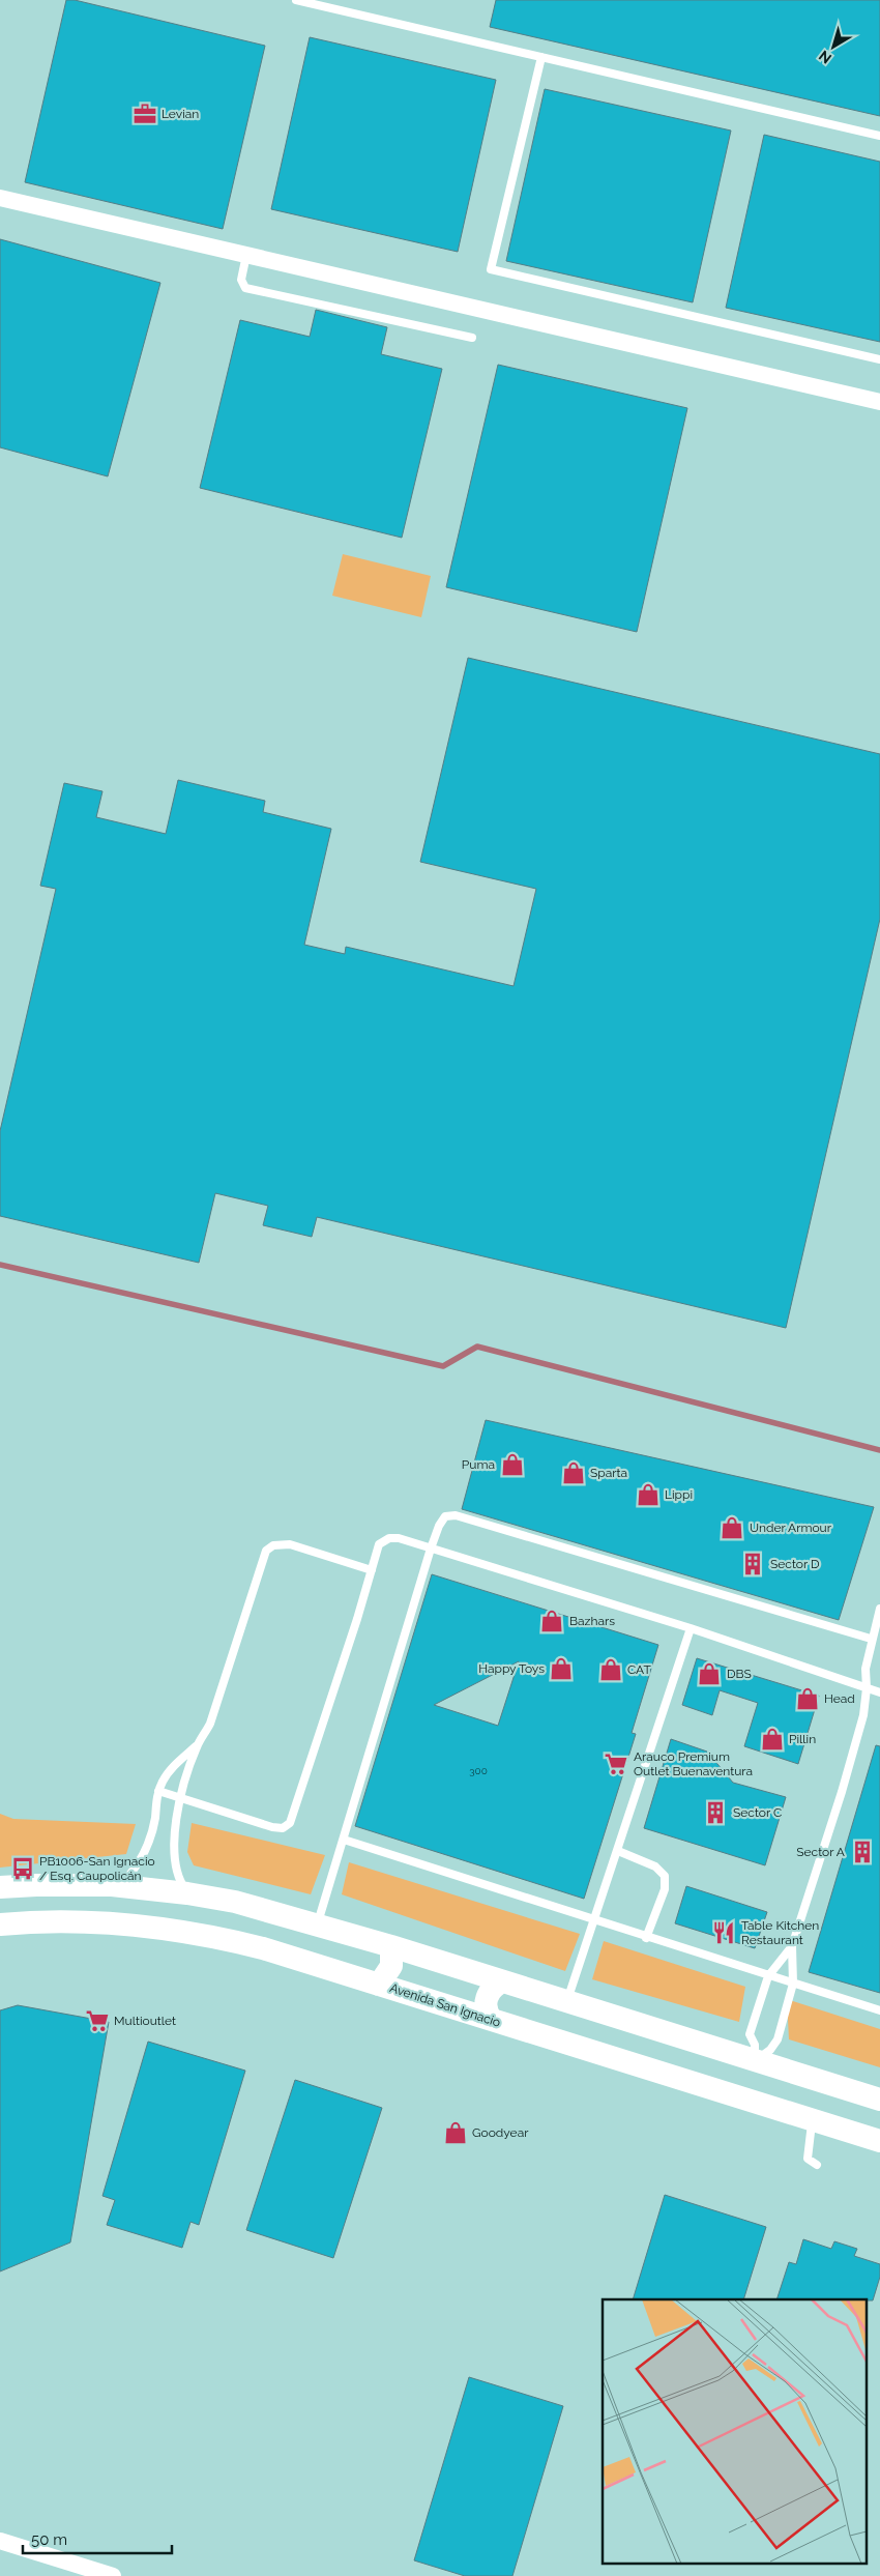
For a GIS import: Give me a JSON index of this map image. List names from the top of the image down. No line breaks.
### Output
{"streets":{"main road":["Avenida San Ignacio"]},"places":{"office":["Levian"],"shop":["Puma","Sparta","Lippi","Under Armour","Bazhars","Happy Toys","CAT","DBS","Head","Pillin","Goodyear"],"building":["Sector D","Sector C","Sector A"],"supermarket":["Arauco Premium Outlet Buenaventura","Multioutlet"],"bus stop":["PB1006-San Ignacio / Esq. Caupolicán"],"restaurant":["Table Kitchen Restaurant"]},"house_numbers":["300"],"scale_bar":"50 m","north":"bottom left"}
